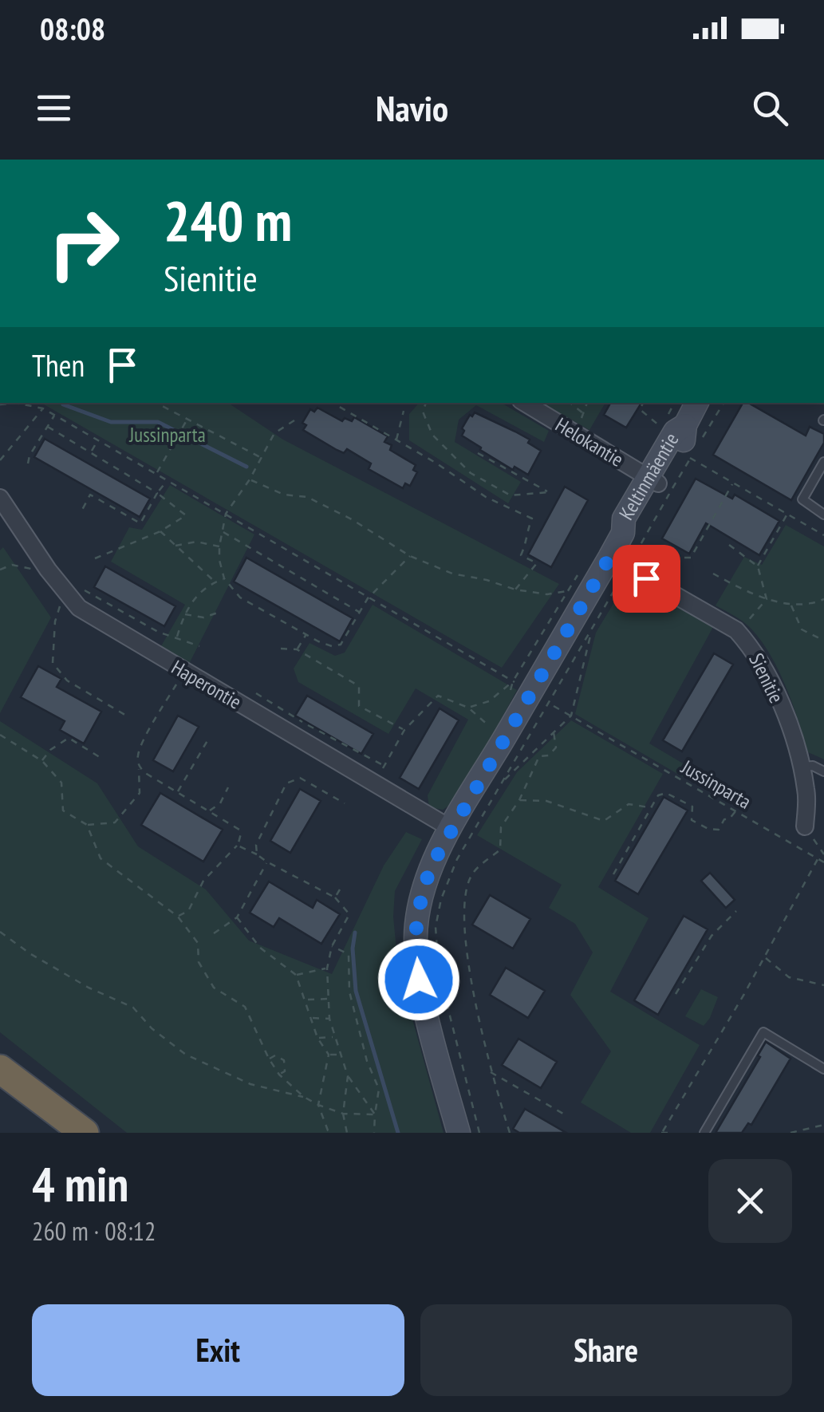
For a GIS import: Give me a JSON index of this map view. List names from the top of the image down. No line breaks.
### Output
{"streets":{"main road":["Keltinmäentie"],"street":["Helokantie","Sienitie","Haperontie"],"path":["Jussinparta"]},"crossings":[["Helokantie","Keltinmäentie"],["Keltinmäentie","Sienitie"],["Keltinmäentie","Haperontie"]],"parks":["Jussinparta"],"page":{"status":"08:08","header":"Navio","turn":["240 m","Sienitie"],"then":"Then","heading":["4 min","260 m · 08:12"],"buttons":["Exit","Share"]}}
